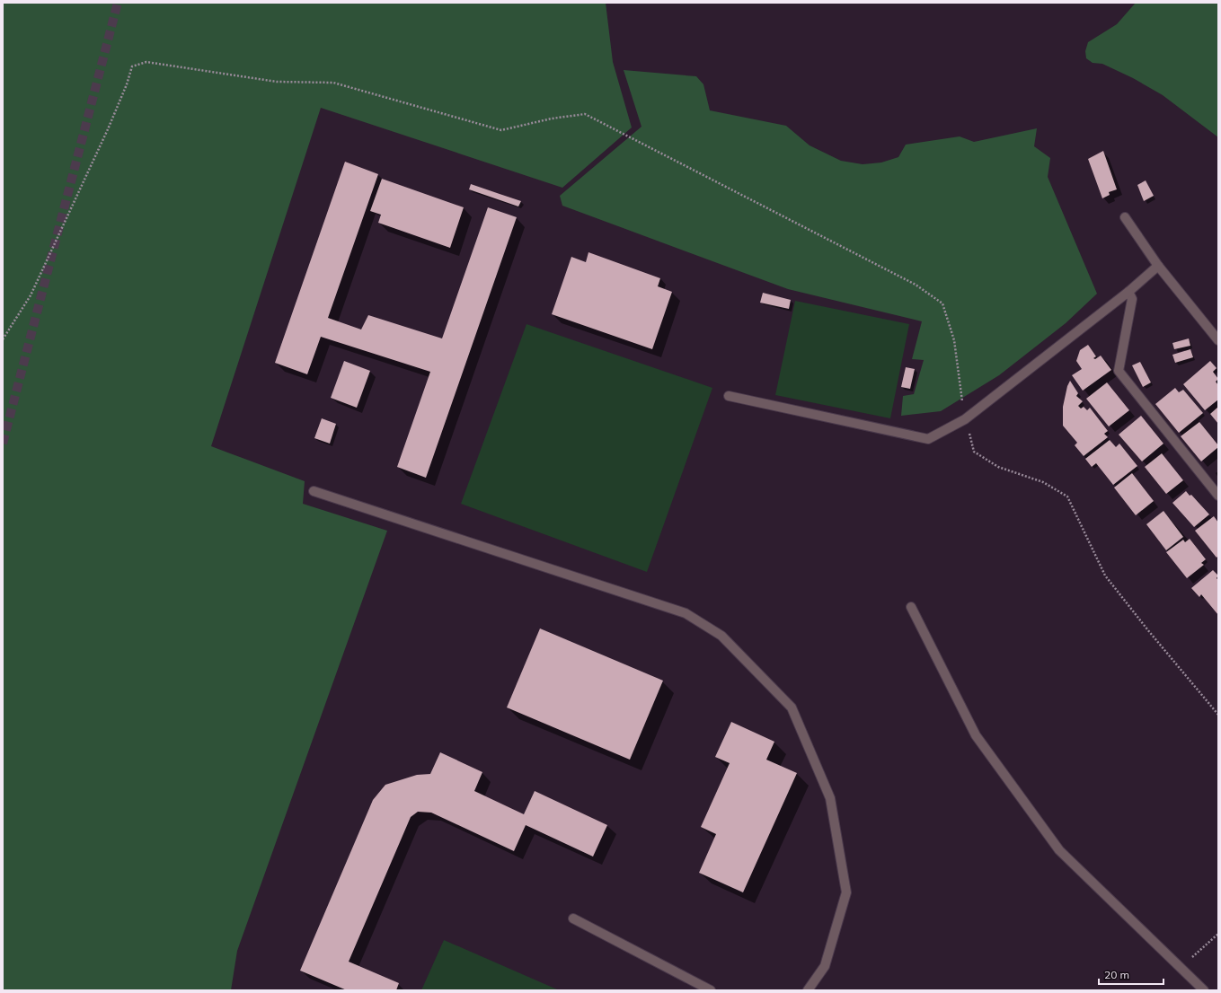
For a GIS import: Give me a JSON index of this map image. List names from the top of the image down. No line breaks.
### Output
{"scale_bar":"20 m"}
